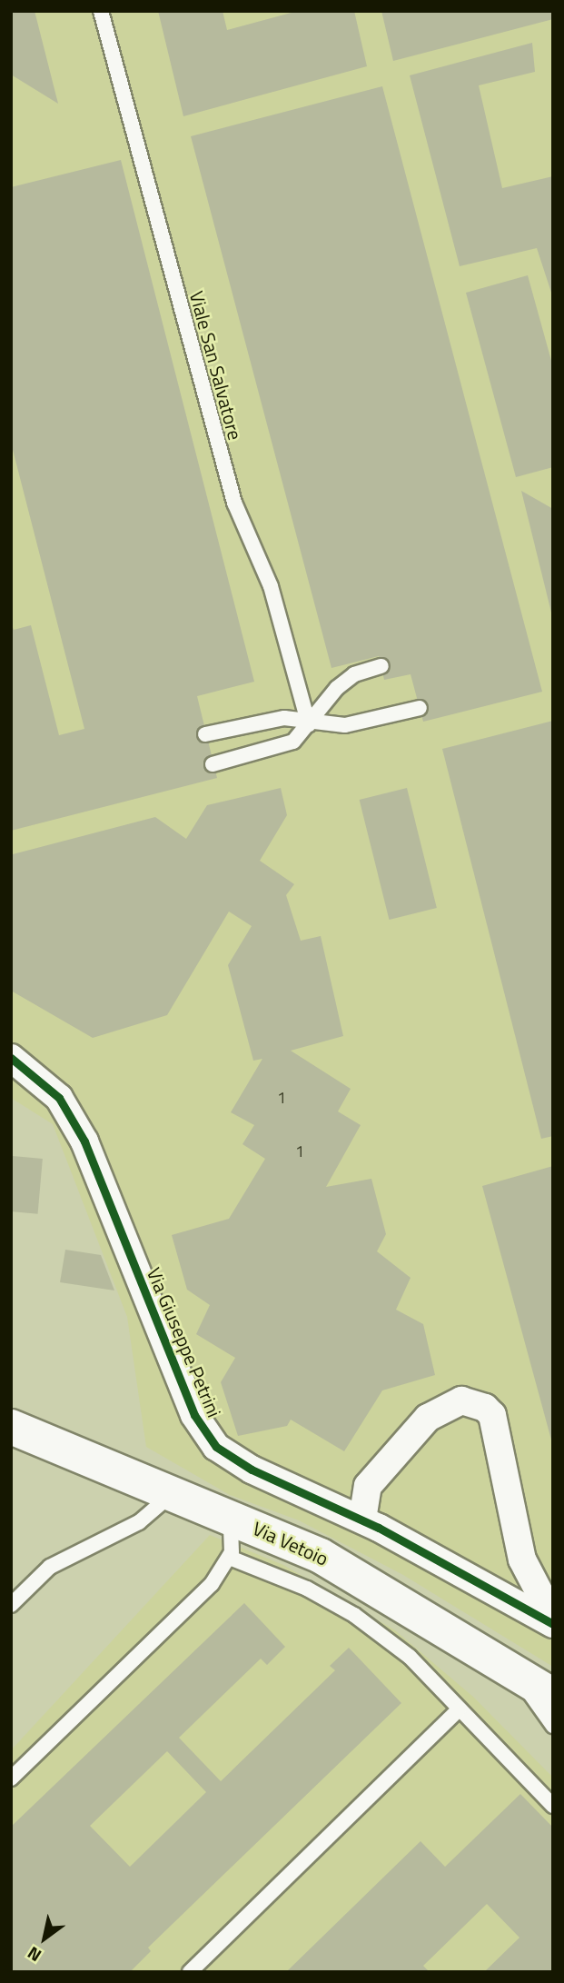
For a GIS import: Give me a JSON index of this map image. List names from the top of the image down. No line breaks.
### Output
{"streets":{"street":["Via Giuseppe Petrini","Via Vetoio"],"lane":["Viale San Salvatore"]},"house_numbers":["1","1"],"north":"bottom left"}
